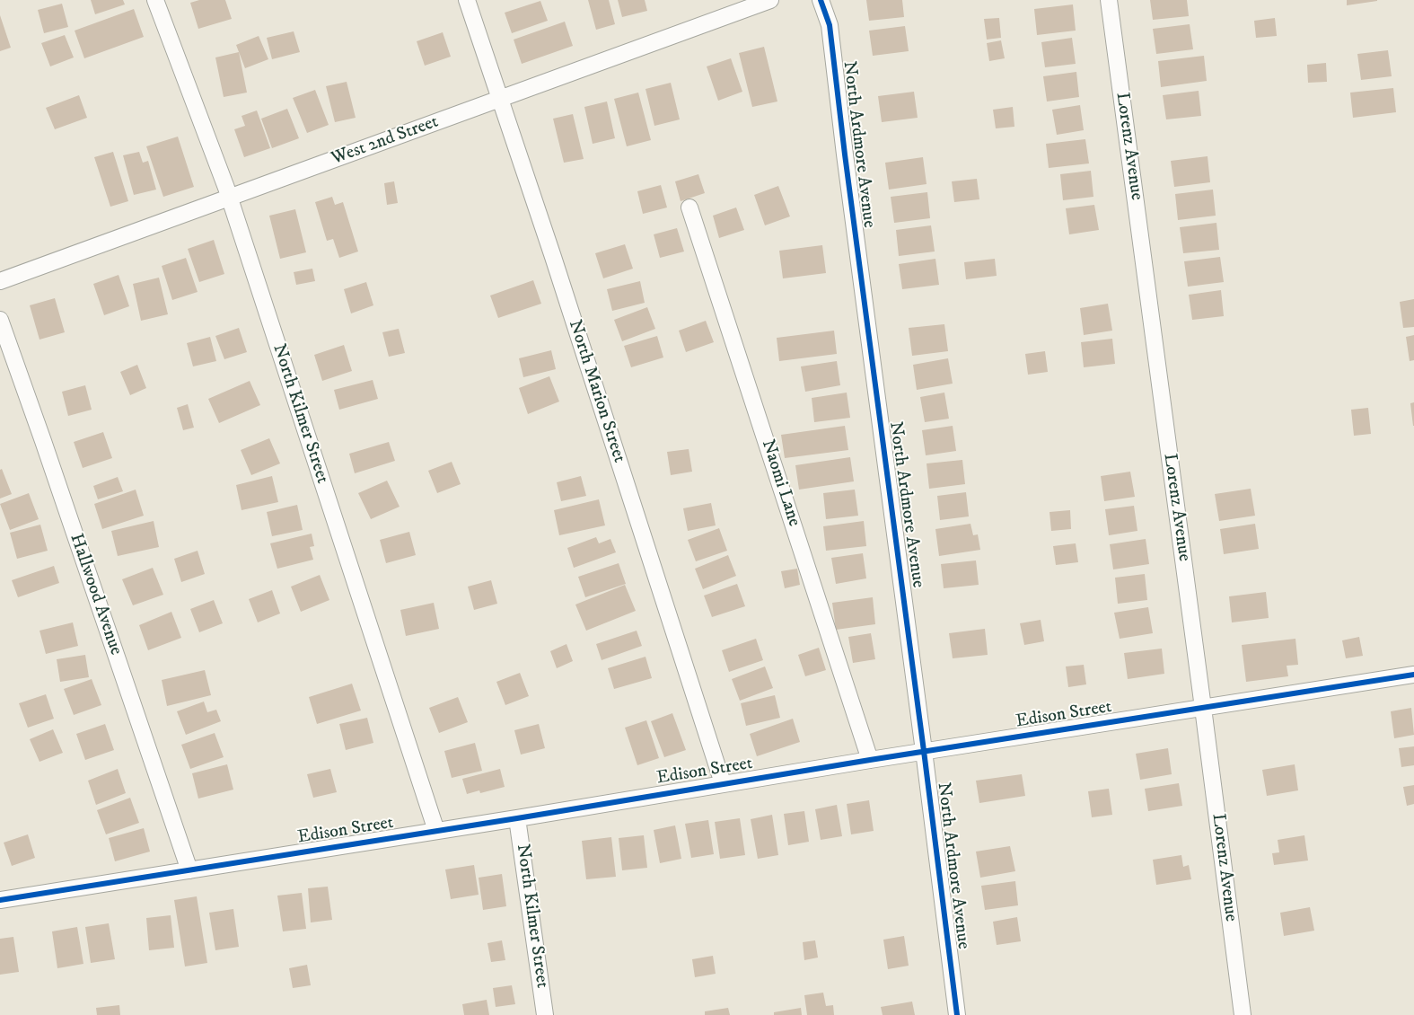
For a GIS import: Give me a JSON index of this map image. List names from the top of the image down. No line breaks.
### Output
{"streets":{"street":["West 2nd Street","North Ardmore Avenue","Lorenz Avenue","North Marion Street","North Kilmer Street","Naomi Lane","Hallwood Avenue","Edison Street"]},"crossings":[["West 2nd Street","North Marion Street"],["West 2nd Street","North Kilmer Street"],["North Ardmore Avenue","Edison Street"],["Lorenz Avenue","Edison Street"],["North Marion Street","Edison Street"],["North Kilmer Street","Edison Street"],["Naomi Lane","Edison Street"],["Hallwood Avenue","Edison Street"]]}
